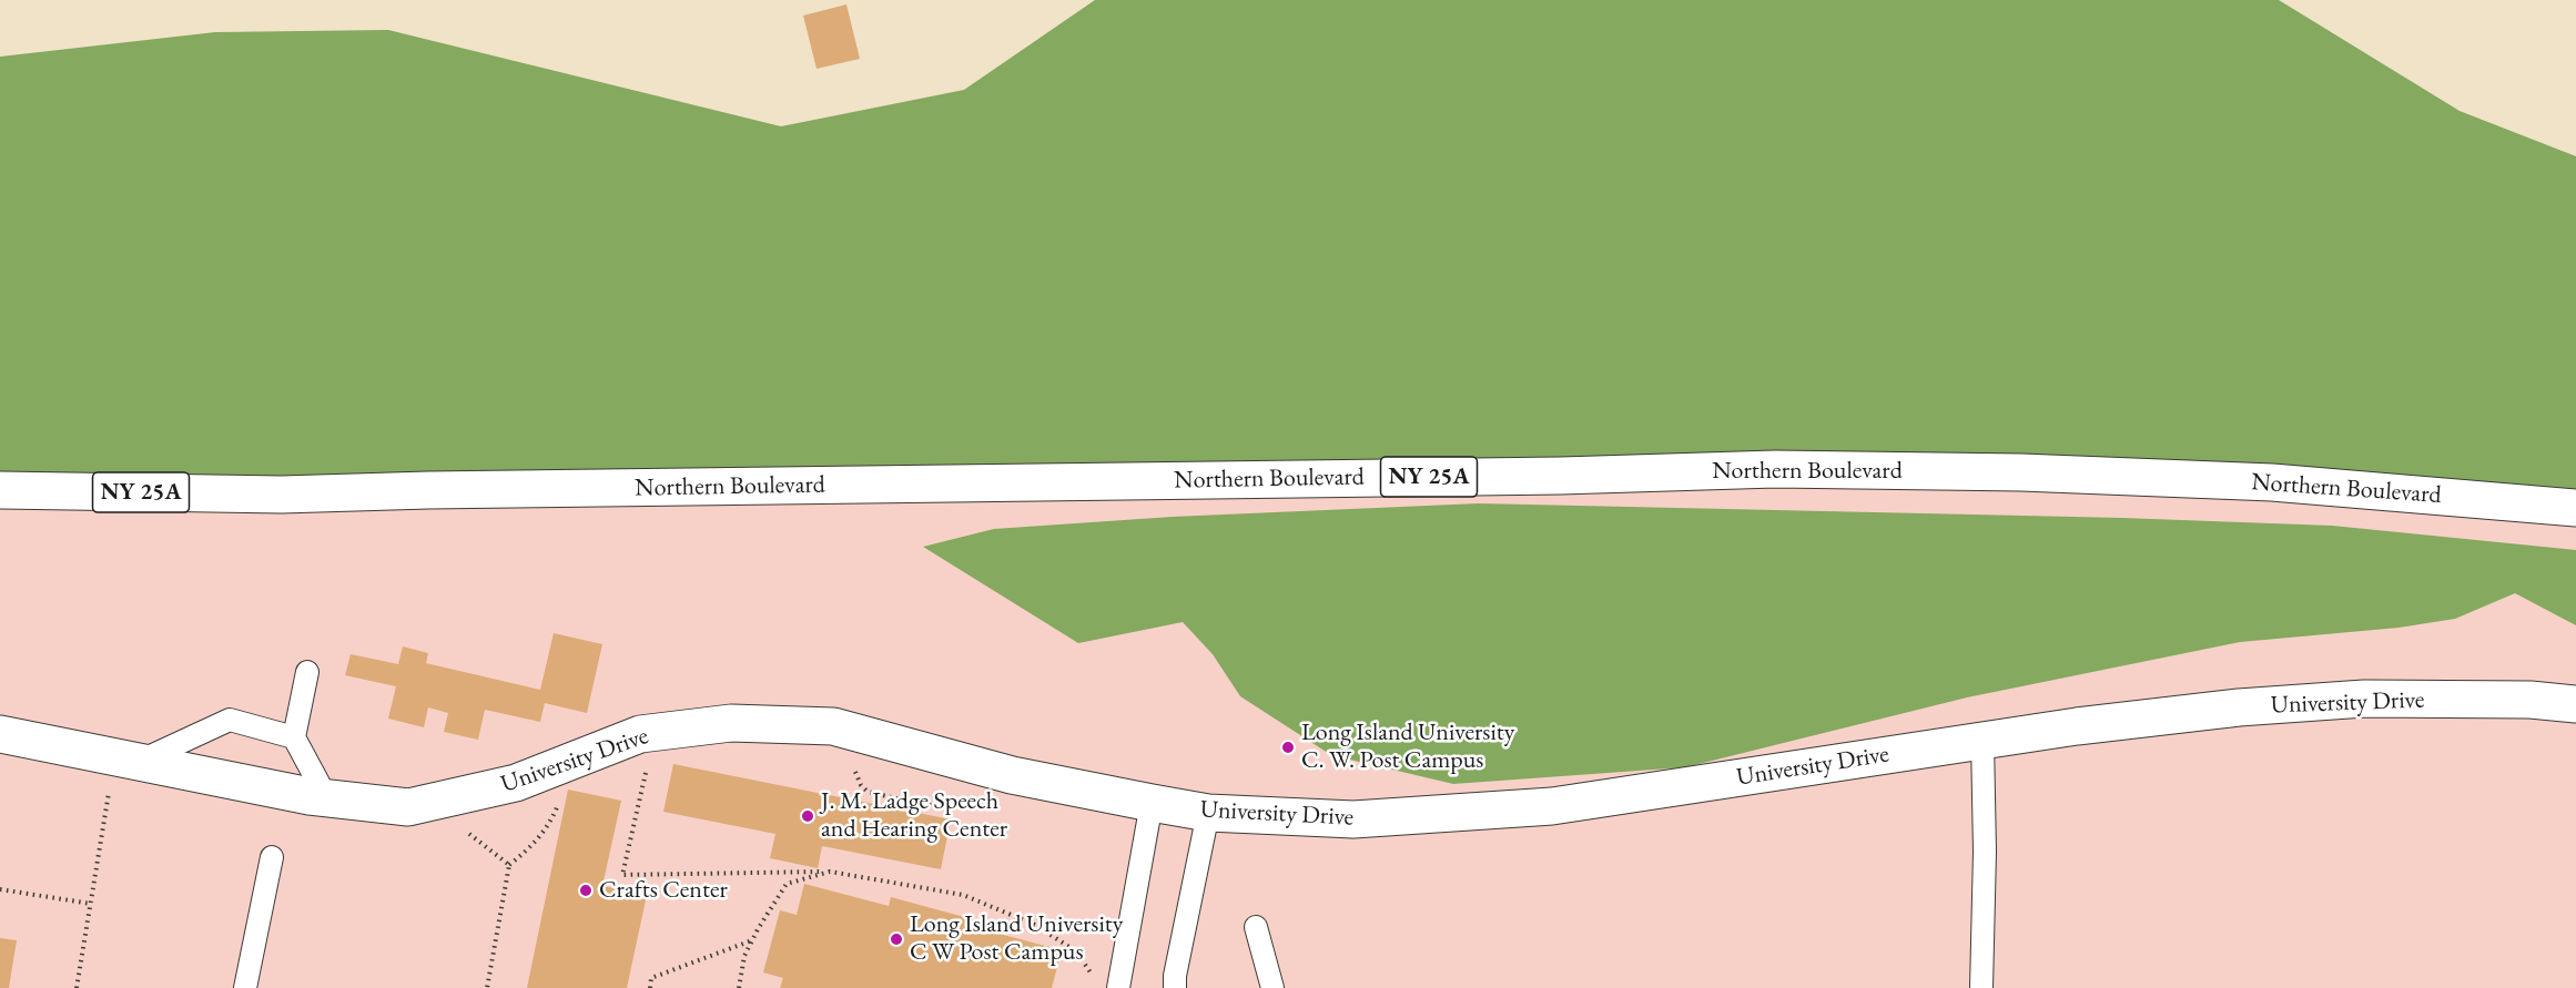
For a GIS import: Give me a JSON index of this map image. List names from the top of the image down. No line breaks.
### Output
{"streets":{"street":["Northern Boulevard","NY 25A","University Drive"]},"places":["Long Island University C. W. Post Campus","J. M. Ladge Speech and Hearing Center","Crafts Center","Long Island University C W Post Campus"]}
